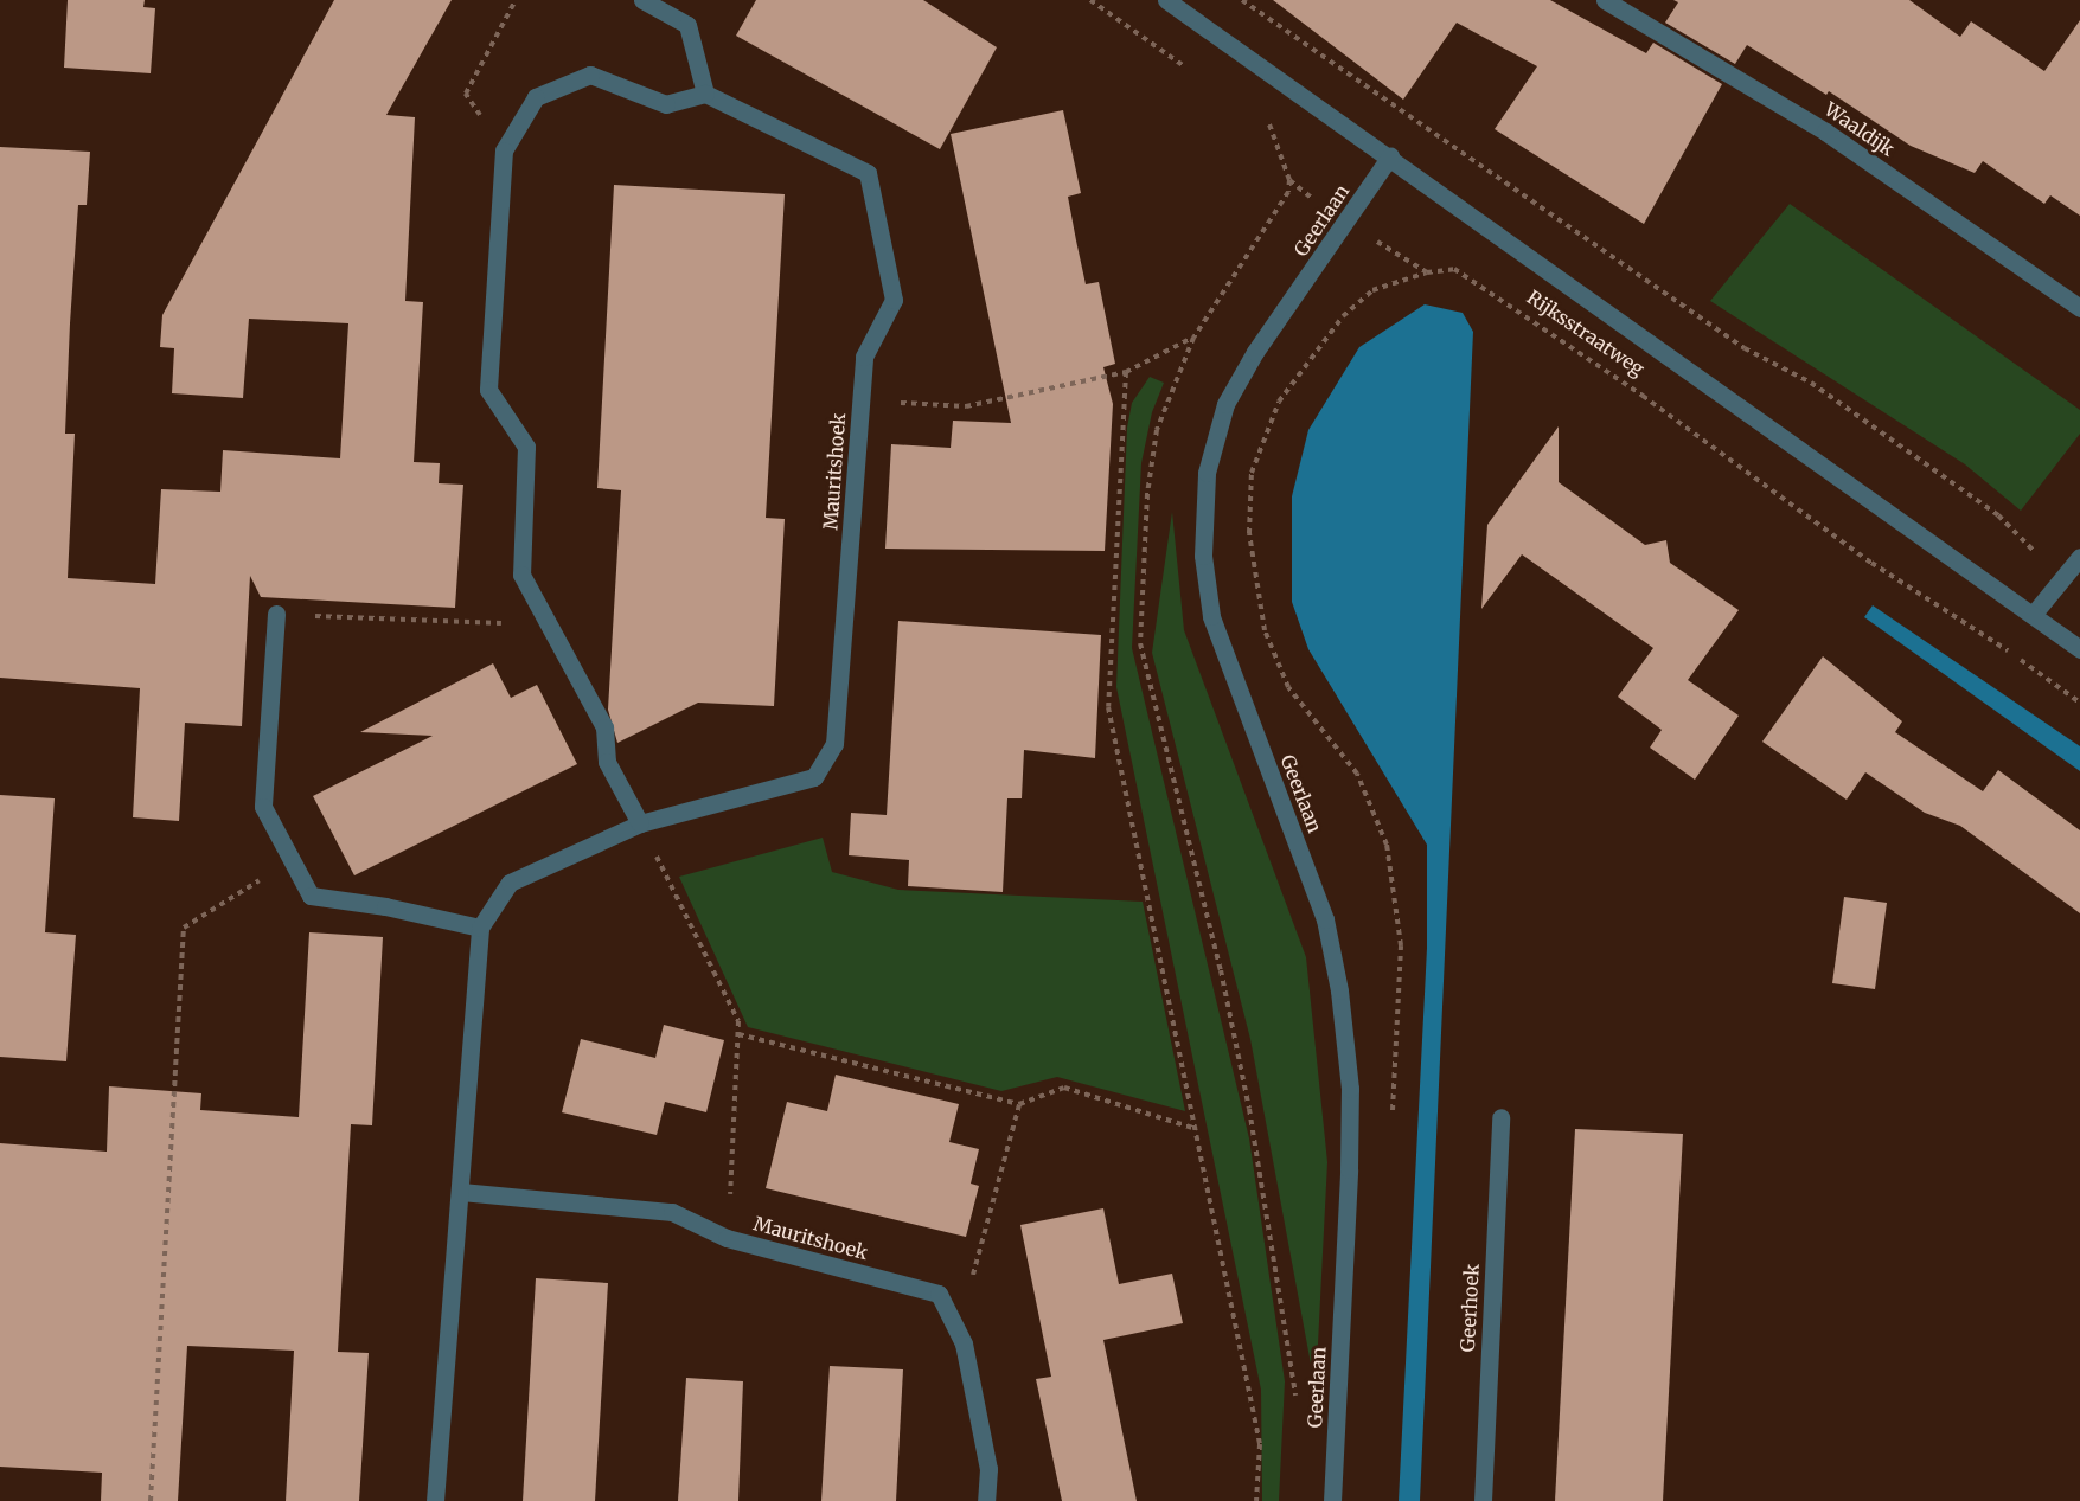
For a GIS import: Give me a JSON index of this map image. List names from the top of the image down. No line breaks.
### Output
{"streets":{"street":["Waaldijk","Geerlaan","Rijksstraatweg","Mauritshoek","Geerhoek"]},"crossings":[["Geerlaan","Rijksstraatweg"]]}
